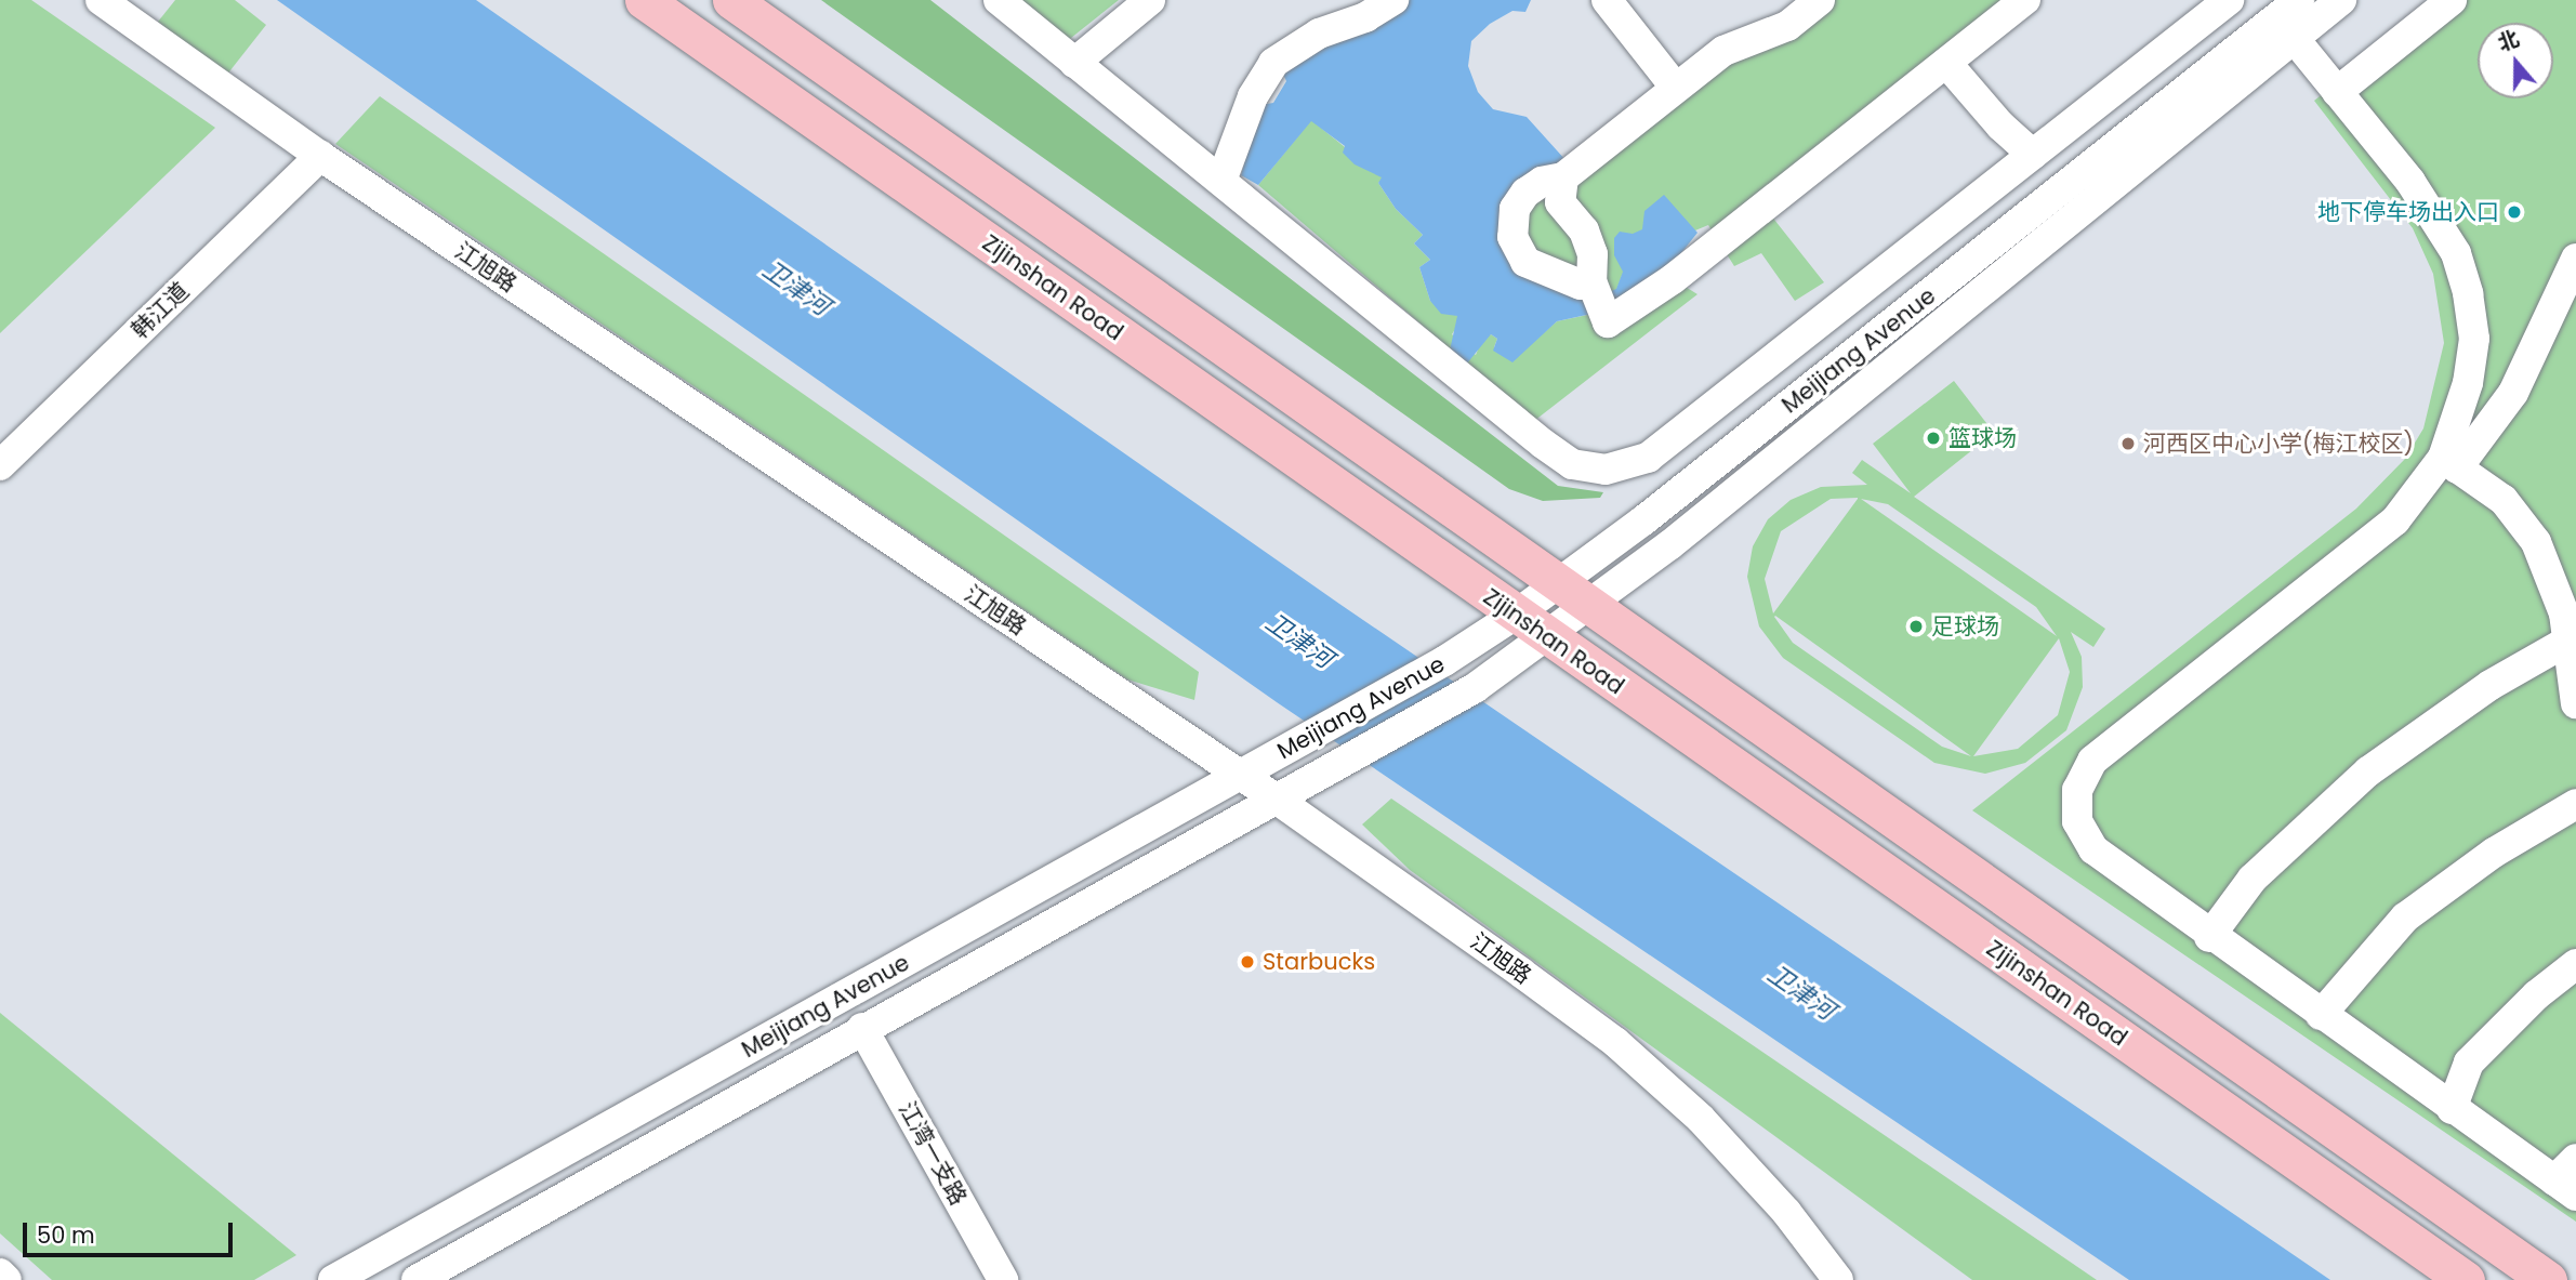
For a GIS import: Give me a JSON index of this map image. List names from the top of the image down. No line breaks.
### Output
{"streets":{"main road":["Zijinshan Road"],"street":["江旭路","韩江道","Meijiang Avenue","江湾一支路"]},"crossings":[["江旭路","韩江道"],["江旭路","Meijiang Avenue"],["Zijinshan Road","Meijiang Avenue"],["Meijiang Avenue","江湾一支路"]],"water":["卫津河"],"places":["地下停车场出入口","篮球场","河西区中心小学(梅江校区)","足球场","Starbucks"],"scale_bar":"50 m","north":"top"}
